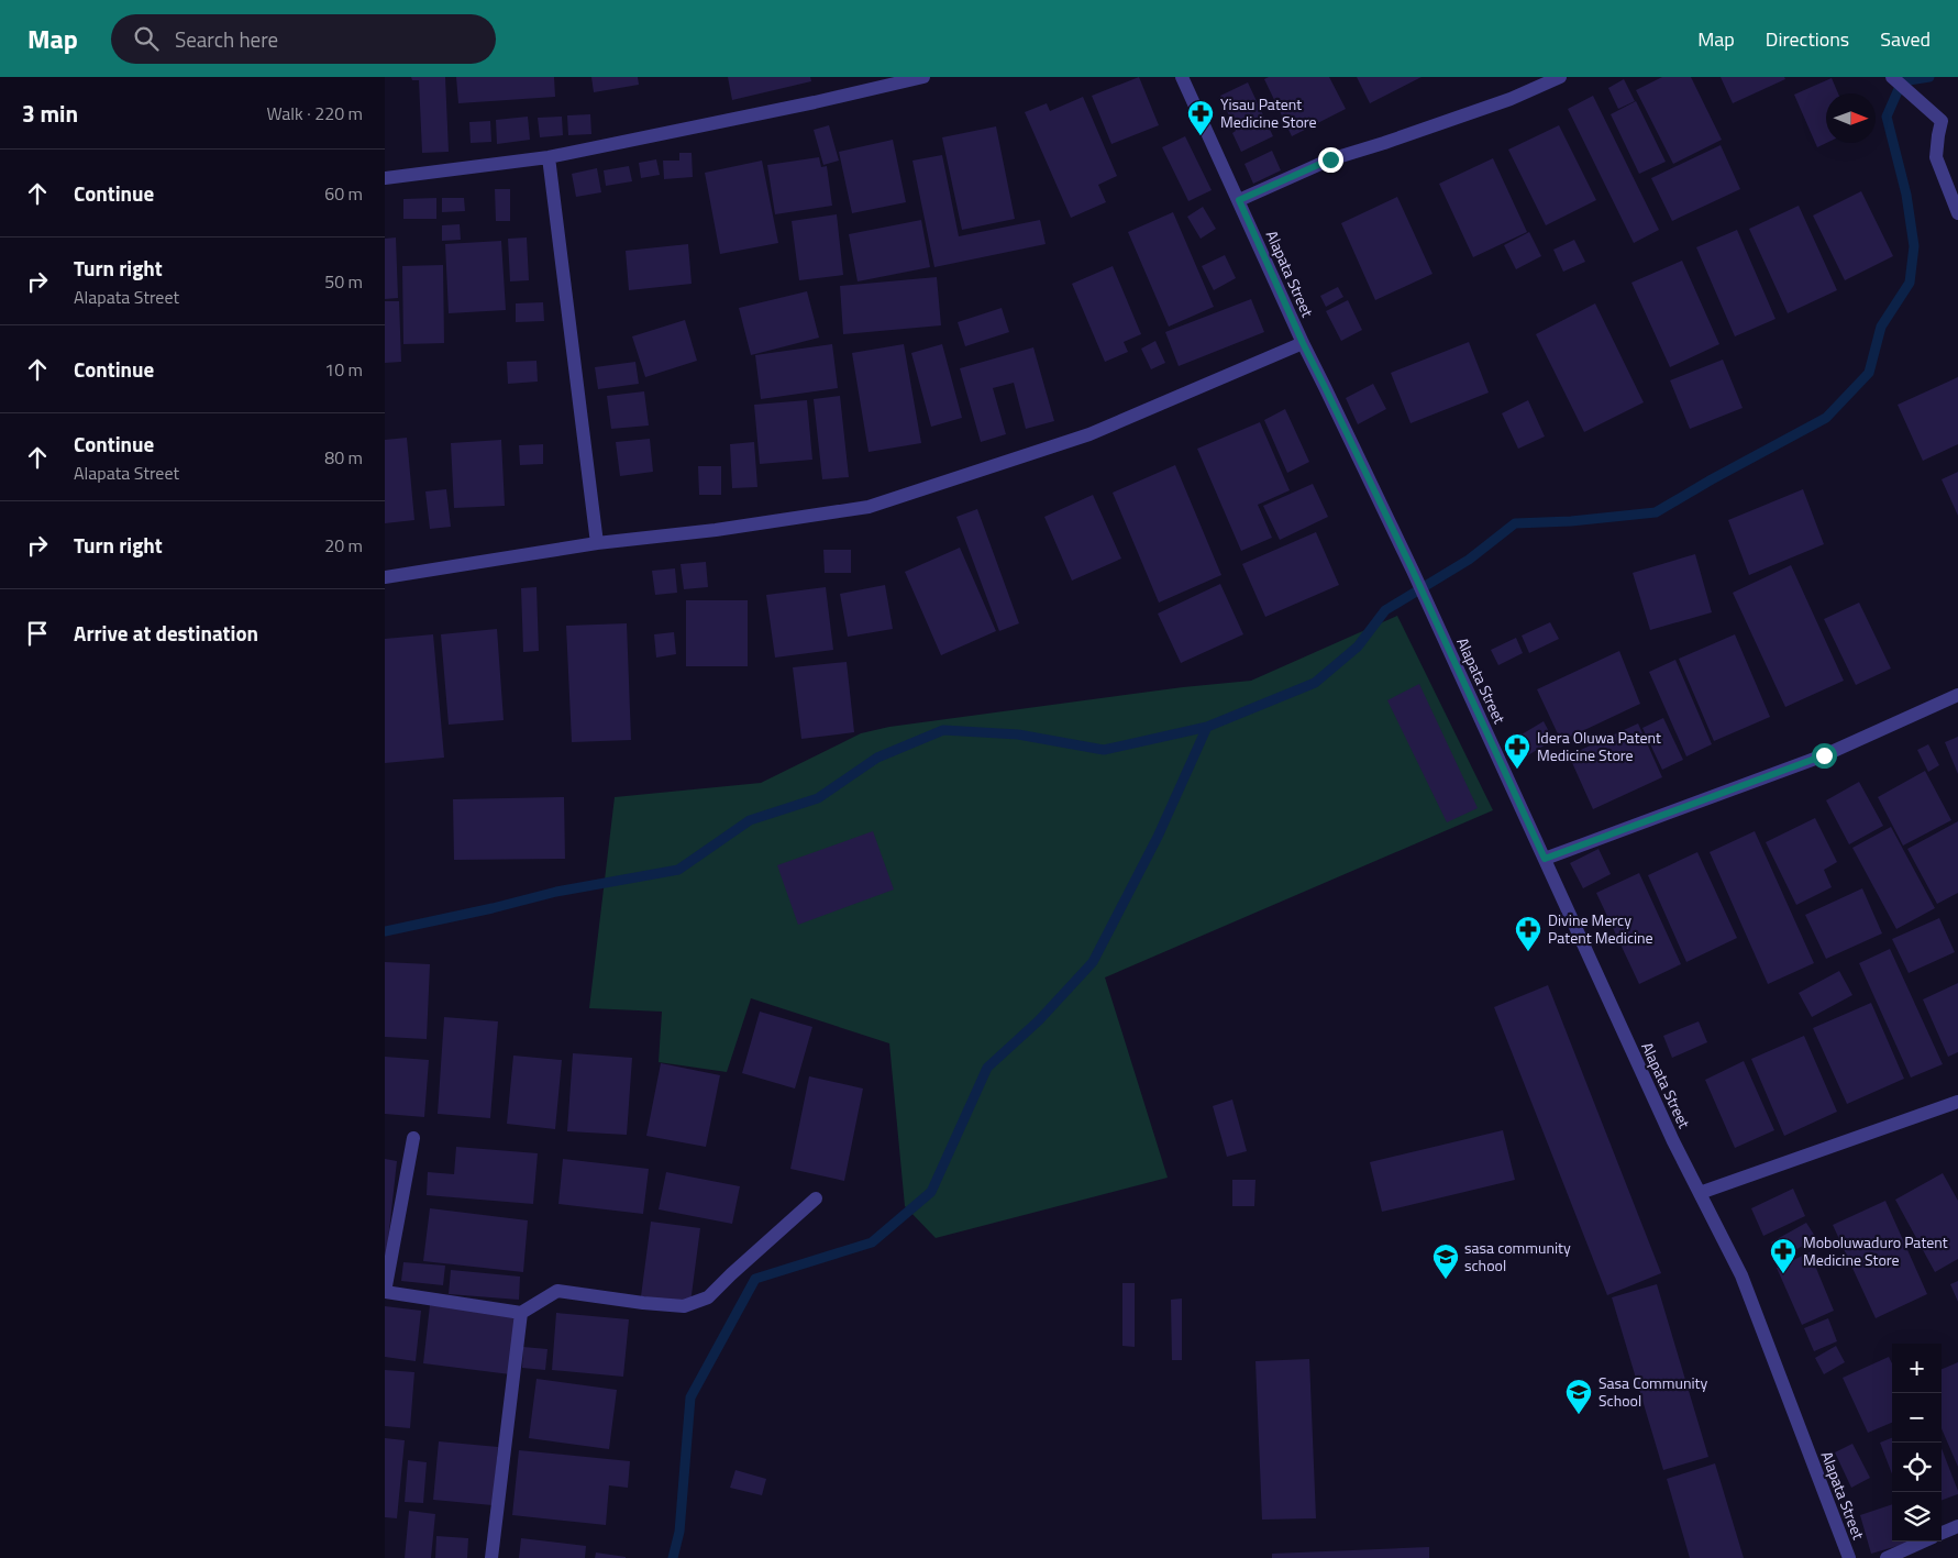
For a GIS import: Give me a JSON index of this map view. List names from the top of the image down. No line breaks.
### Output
{"streets":{"street":["Alapata Street"]},"places":{"pharmacy":["Yisau Patent Medicine Store","Idera Oluwa Patent Medicine Store","Divine Mercy Patent Medicine","Moboluwaduro Patent Medicine Store"],"school or university":["sasa community school","Sasa Community School"]},"north":"right","page":{"header":"Map","search":"Search here","nav":["Map","Directions","Saved"],"heading":["3 min","Walk · 220 m"],"list":[["Continue","60 m"],["Turn right","Alapata Street","50 m"],["Continue","10 m"],["Continue","Alapata Street","80 m"],["Turn right","20 m"],"Arrive at destination"],"map_buttons":["+","−"]}}
